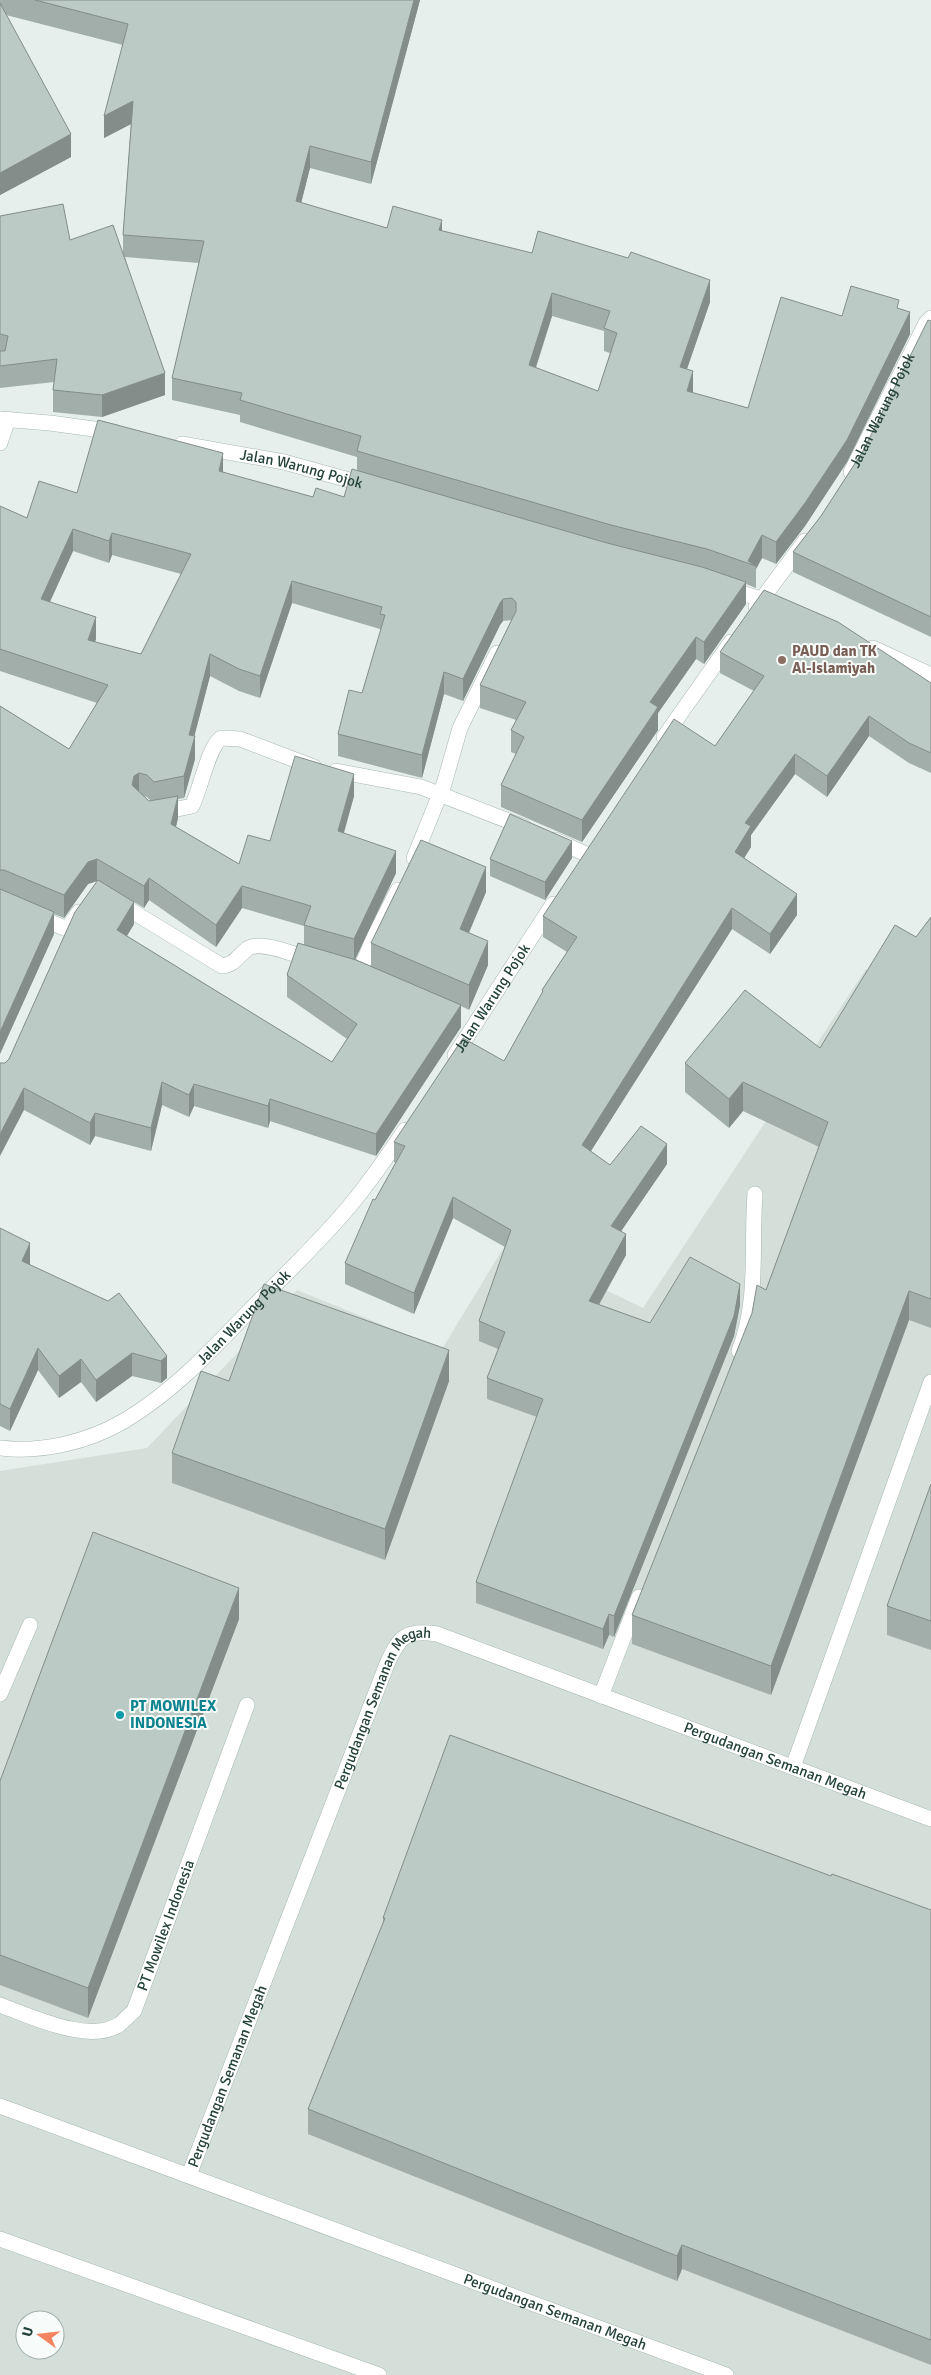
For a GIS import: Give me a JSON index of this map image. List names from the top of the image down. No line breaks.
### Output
{"streets":{"street":["Jalan Warung Pojok","Pergudangan Semanan Megah","PT Mowilex Indonesia"]},"places":["PAUD dan TK Al-Islamiyah","PT MOWILEX INDONESIA"],"north":"left"}
